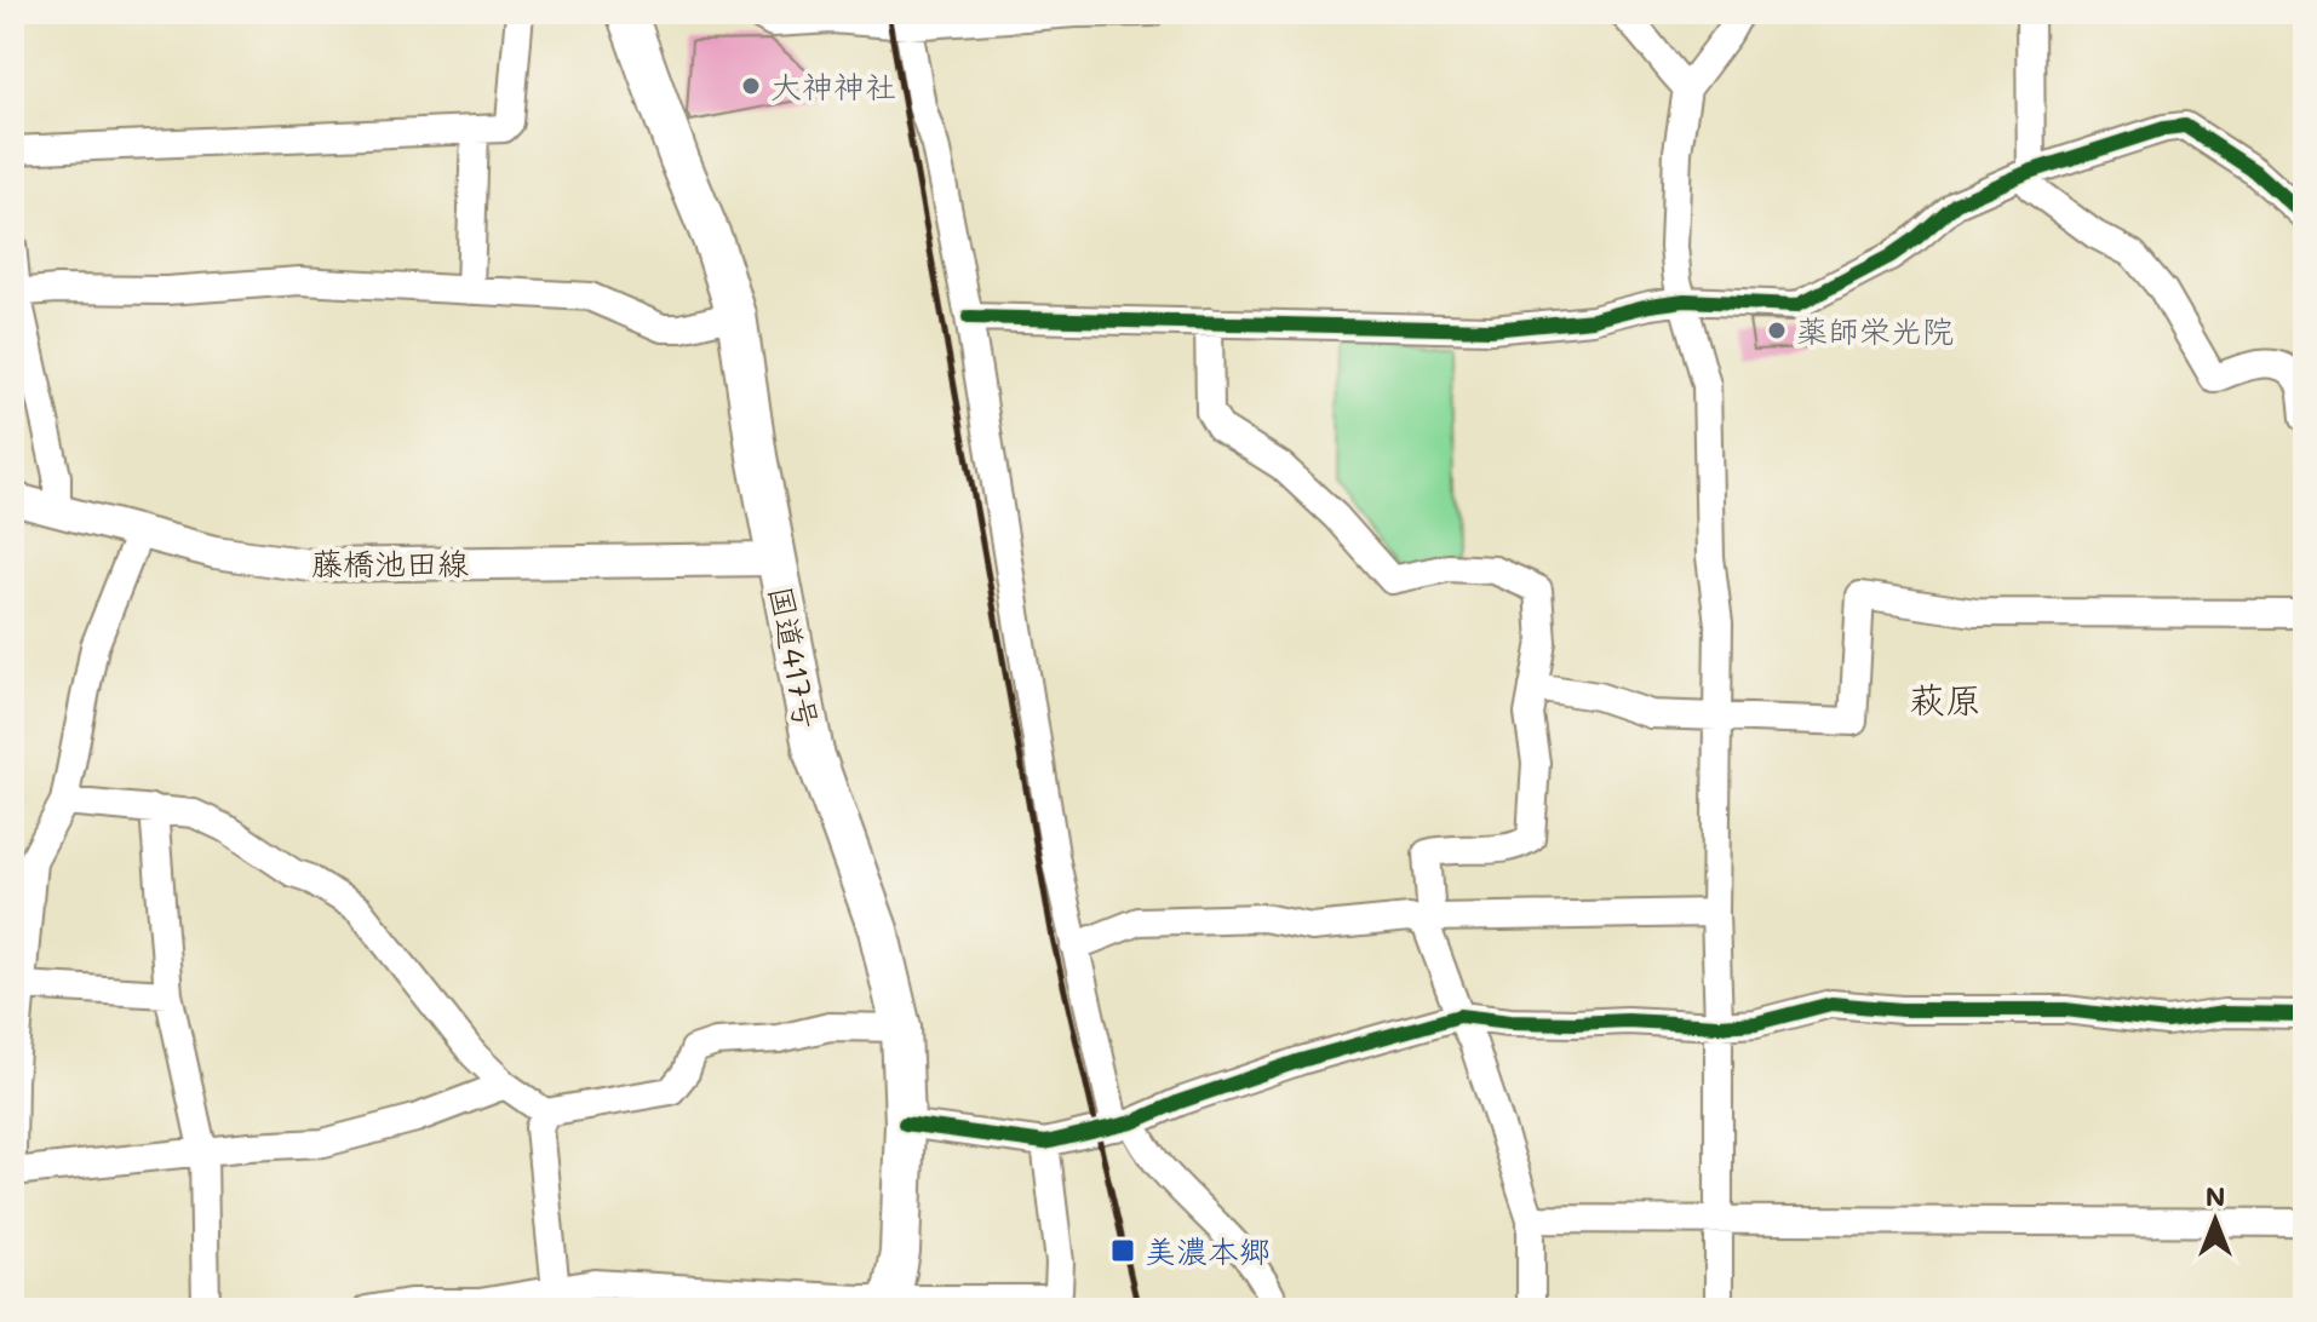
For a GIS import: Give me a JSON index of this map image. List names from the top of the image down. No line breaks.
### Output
{"streets":{"highway":["国道417号"],"main road":["藤橋池田線"]},"crossings":[["藤橋池田線","国道417号"]],"districts":["萩原"],"places":{"other":["大神神社","薬師栄光院"],"transit":["美濃本郷"]},"north":"top"}
